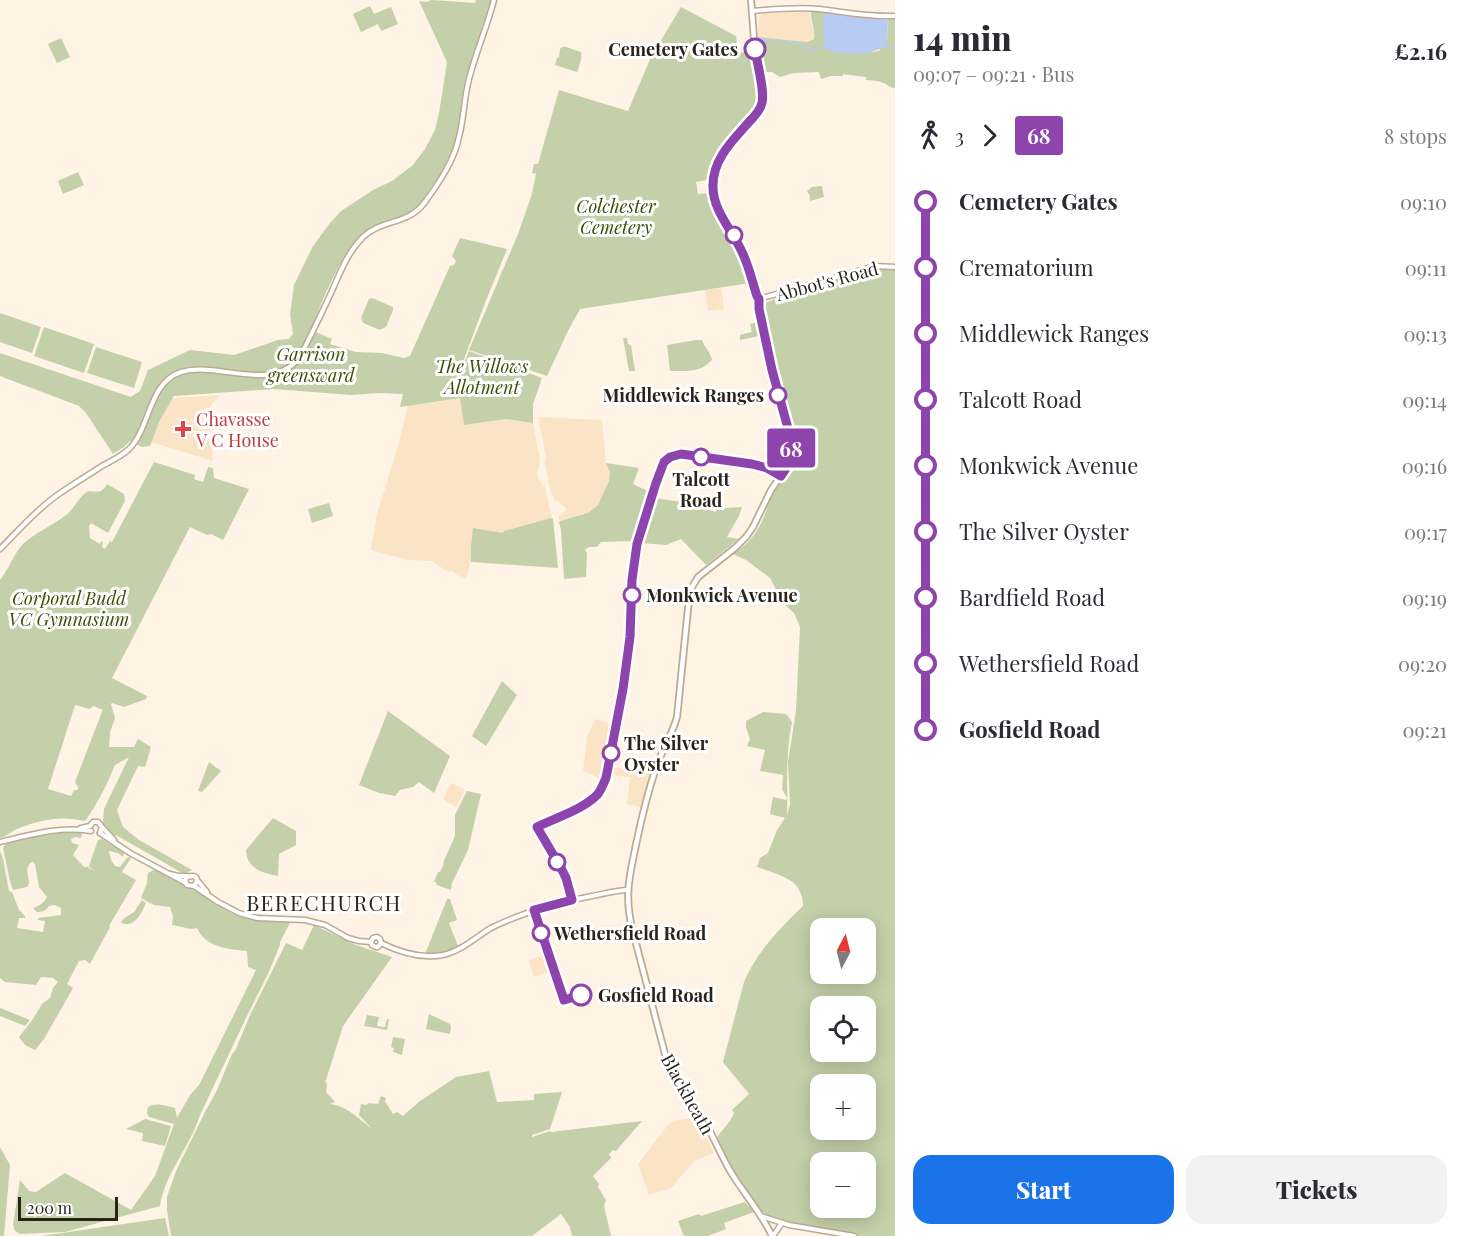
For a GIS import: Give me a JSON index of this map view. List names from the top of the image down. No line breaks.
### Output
{"streets":{"main road":["Blackheath"],"street":["Abbot's Road"]},"crossings":[["Abbot's Road","Blackheath"]],"districts":["BERECHURCH"],"parks":["Colchester Cemetery","Garrison greensward","The Willows Allotment","Corporal Budd VC Gymnasium"],"places":{"other":["Cemetery Gates","Middlewick Ranges","Talcott Road","Monkwick Avenue","The Silver Oyster","Wethersfield Road","Gosfield Road"],"health":["Chavasse V C House"]},"lines":["bus line 68"],"scale_bar":"200 m","north":"top","page":{"on_map":"68","heading":["14 min","09:07 – 09:21 · Bus","£2.16"],"legs":["3","68","8 stops"],"list":[{"name":"Cemetery Gates","value":"09:10"},{"name":"Crematorium","value":"09:11"},{"name":"Middlewick Ranges","value":"09:13"},{"name":"Talcott Road","value":"09:14"},{"name":"Monkwick Avenue","value":"09:16"},{"name":"The Silver Oyster","value":"09:17"},{"name":"Bardfield Road","value":"09:19"},{"name":"Wethersfield Road","value":"09:20"},{"name":"Gosfield Road","value":"09:21"}],"map_buttons":["+","−"],"buttons":["Start","Tickets"],"scale":"200 m"}}
